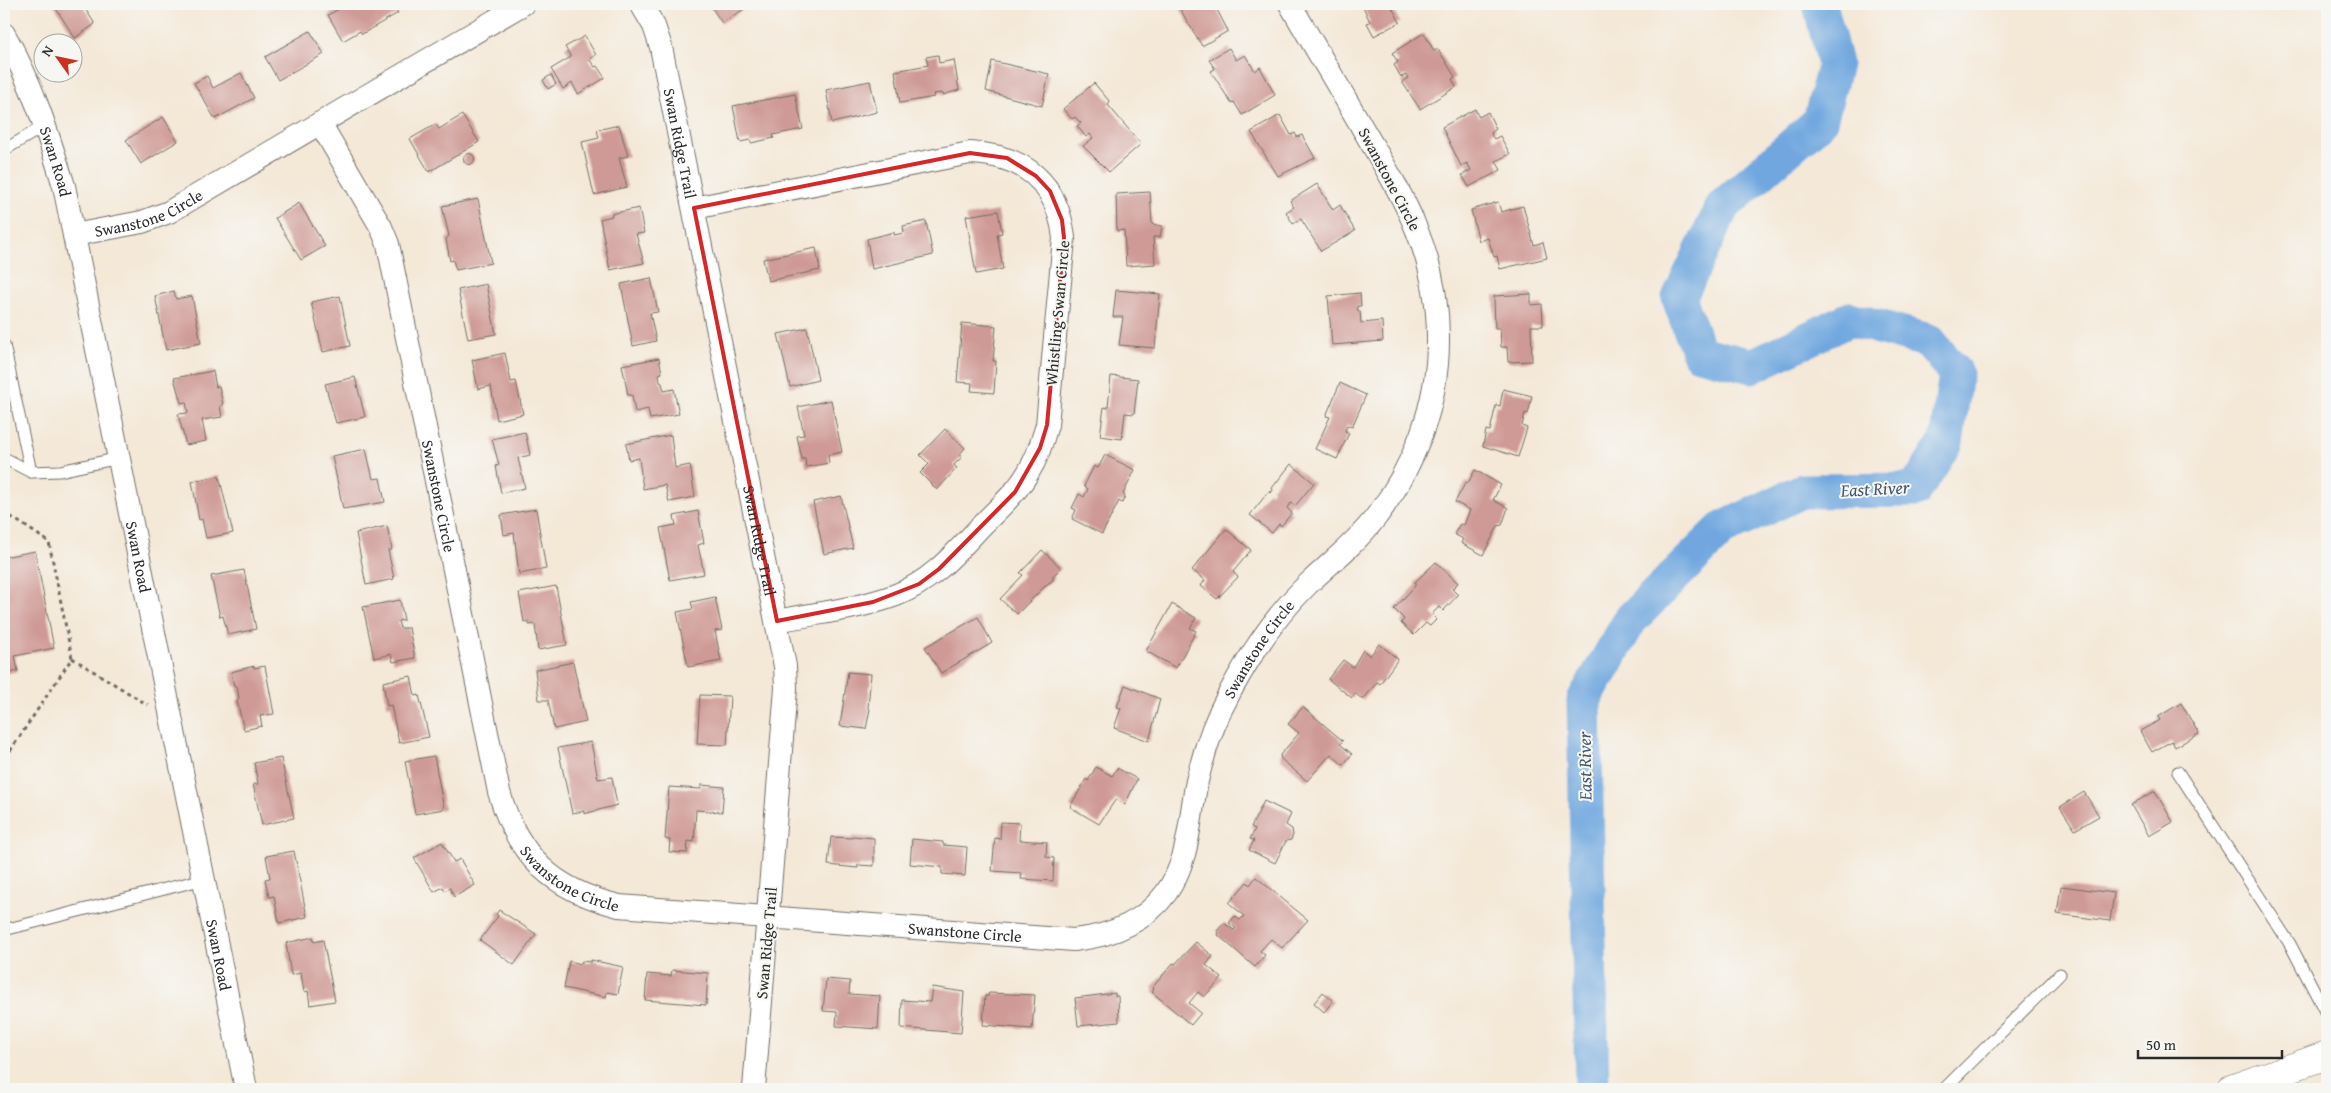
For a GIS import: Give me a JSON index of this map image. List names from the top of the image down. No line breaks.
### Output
{"streets":{"street":["Swan Ridge Trail","Swan Road","Swanstone Circle","Whistling Swan Circle"]},"crossings":[["Swan Ridge Trail","Swanstone Circle"],["Swan Ridge Trail","Whistling Swan Circle"],["Swan Road","Swanstone Circle"]],"water":["East River"],"scale_bar":"50 m","north":"top left"}
